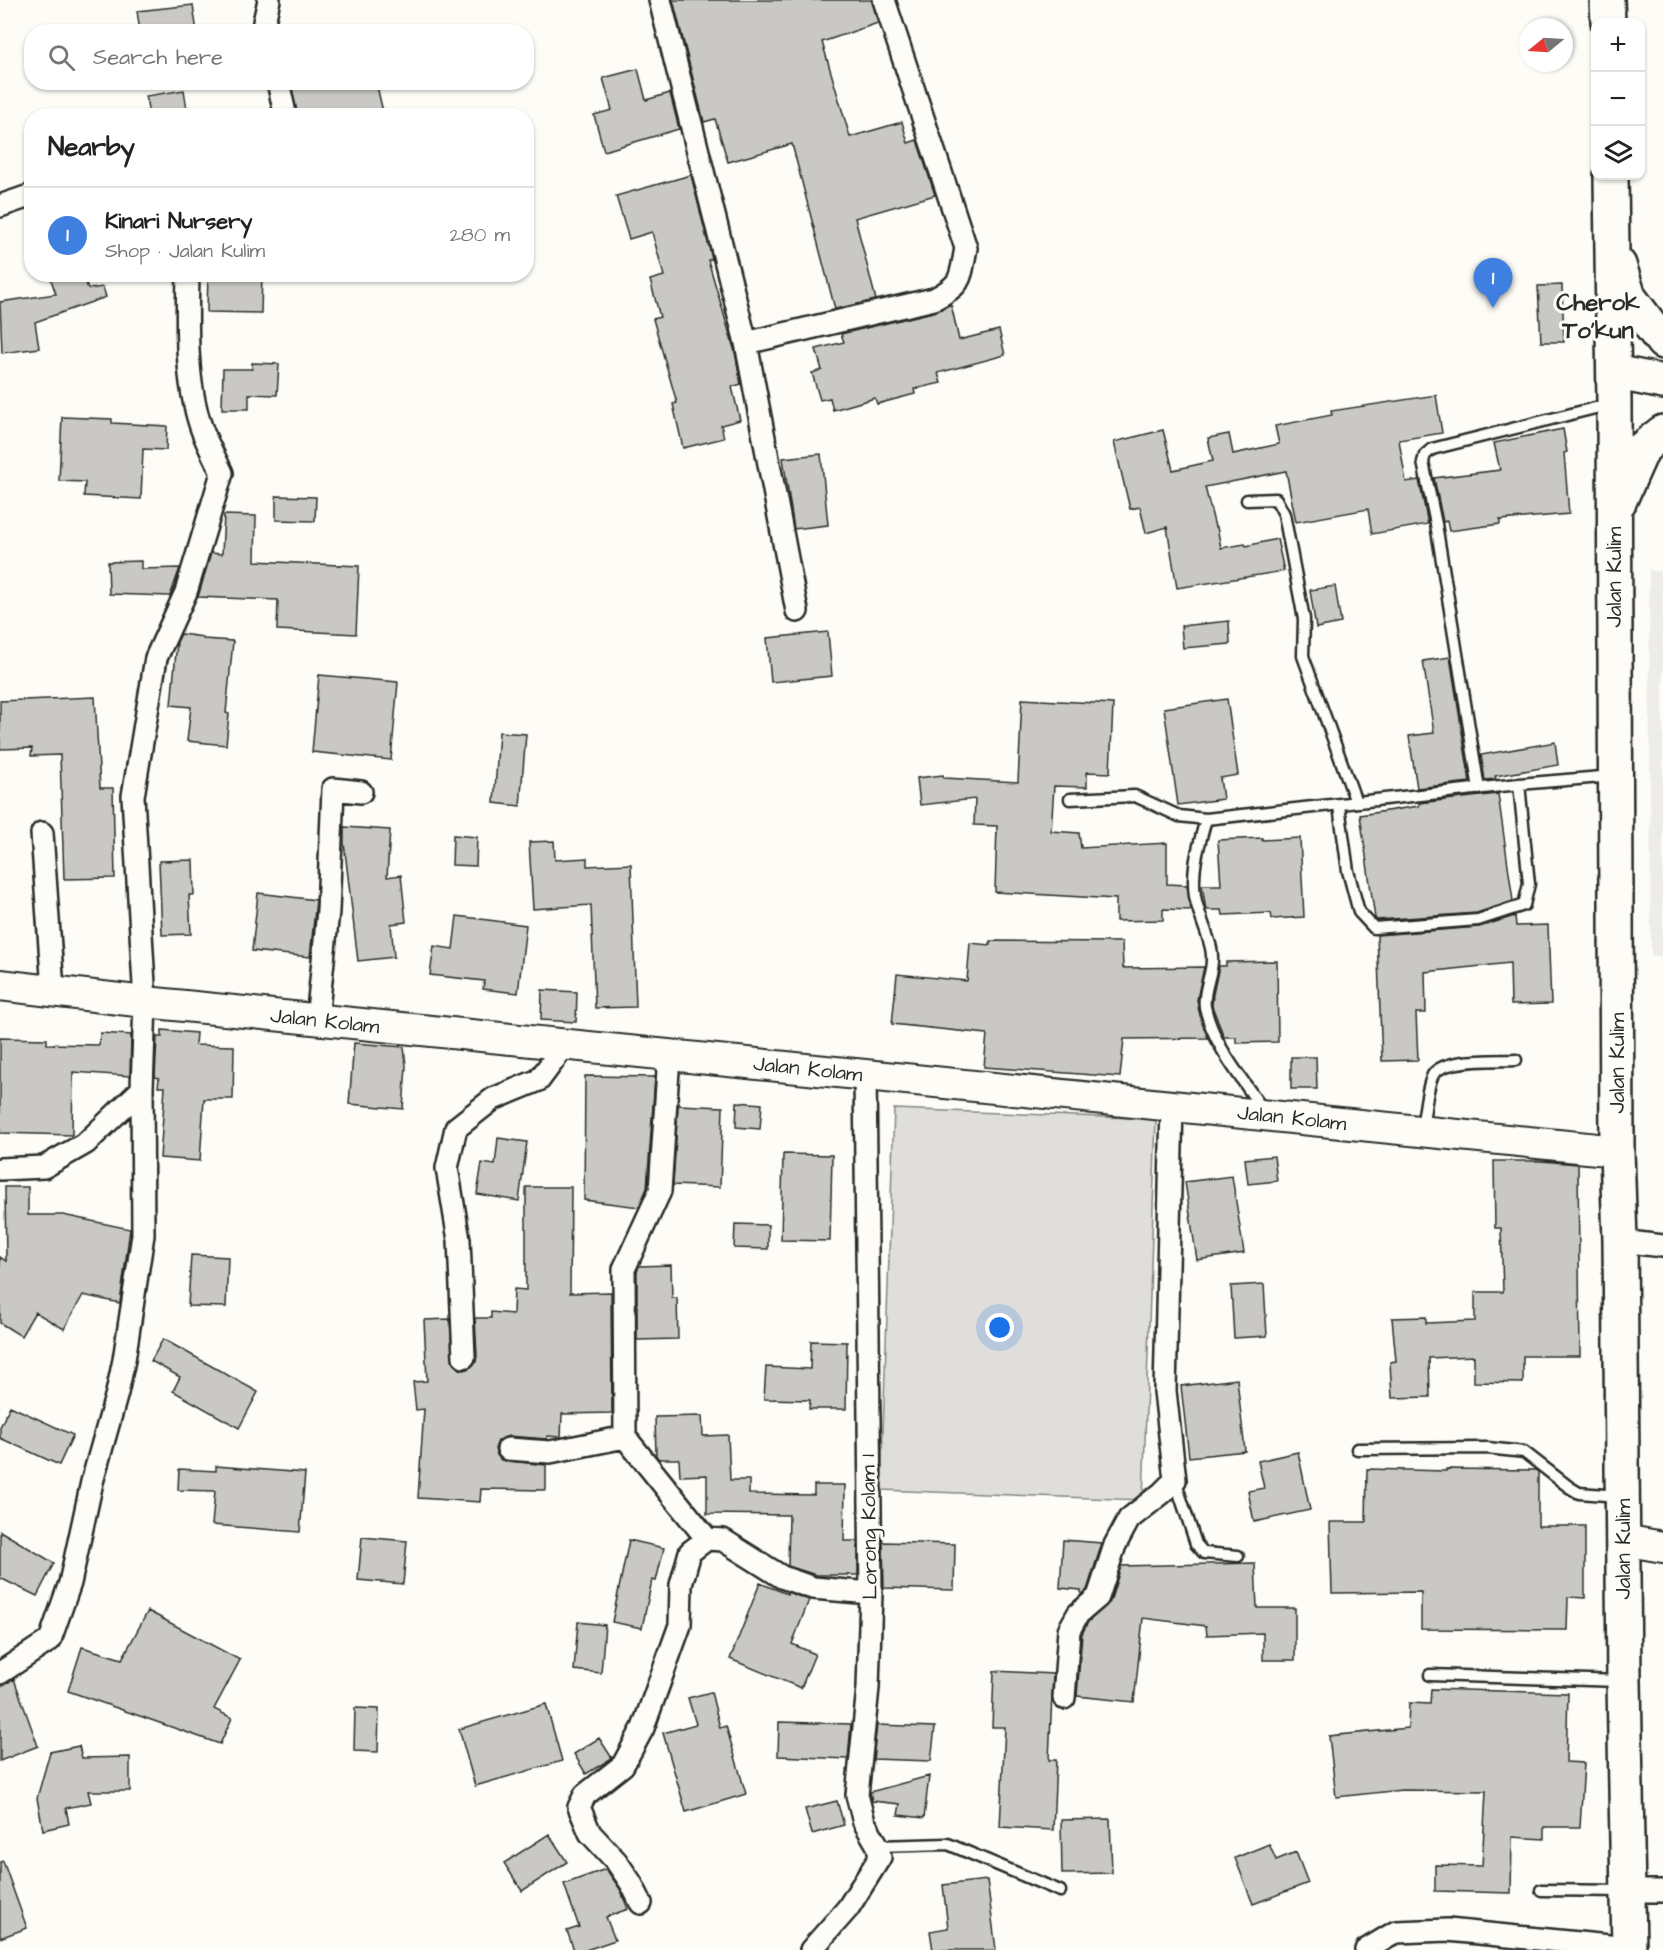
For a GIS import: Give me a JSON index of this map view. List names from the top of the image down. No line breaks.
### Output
{"streets":{"main road":["Jalan Kulim"],"street":["Jalan Kolam","Lorong Kolam 1"]},"crossings":[["Jalan Kulim","Jalan Kolam"],["Jalan Kolam","Lorong Kolam 1"]],"districts":["Cherok To'kun"],"north":"left","page":{"map_buttons":["+","−"],"search":"Search here","heading":"Nearby","list":[{"mark":"1","name":"Kinari Nursery","note":"Shop · Jalan Kulim","value":"280 m"}],"pins":"1"}}
